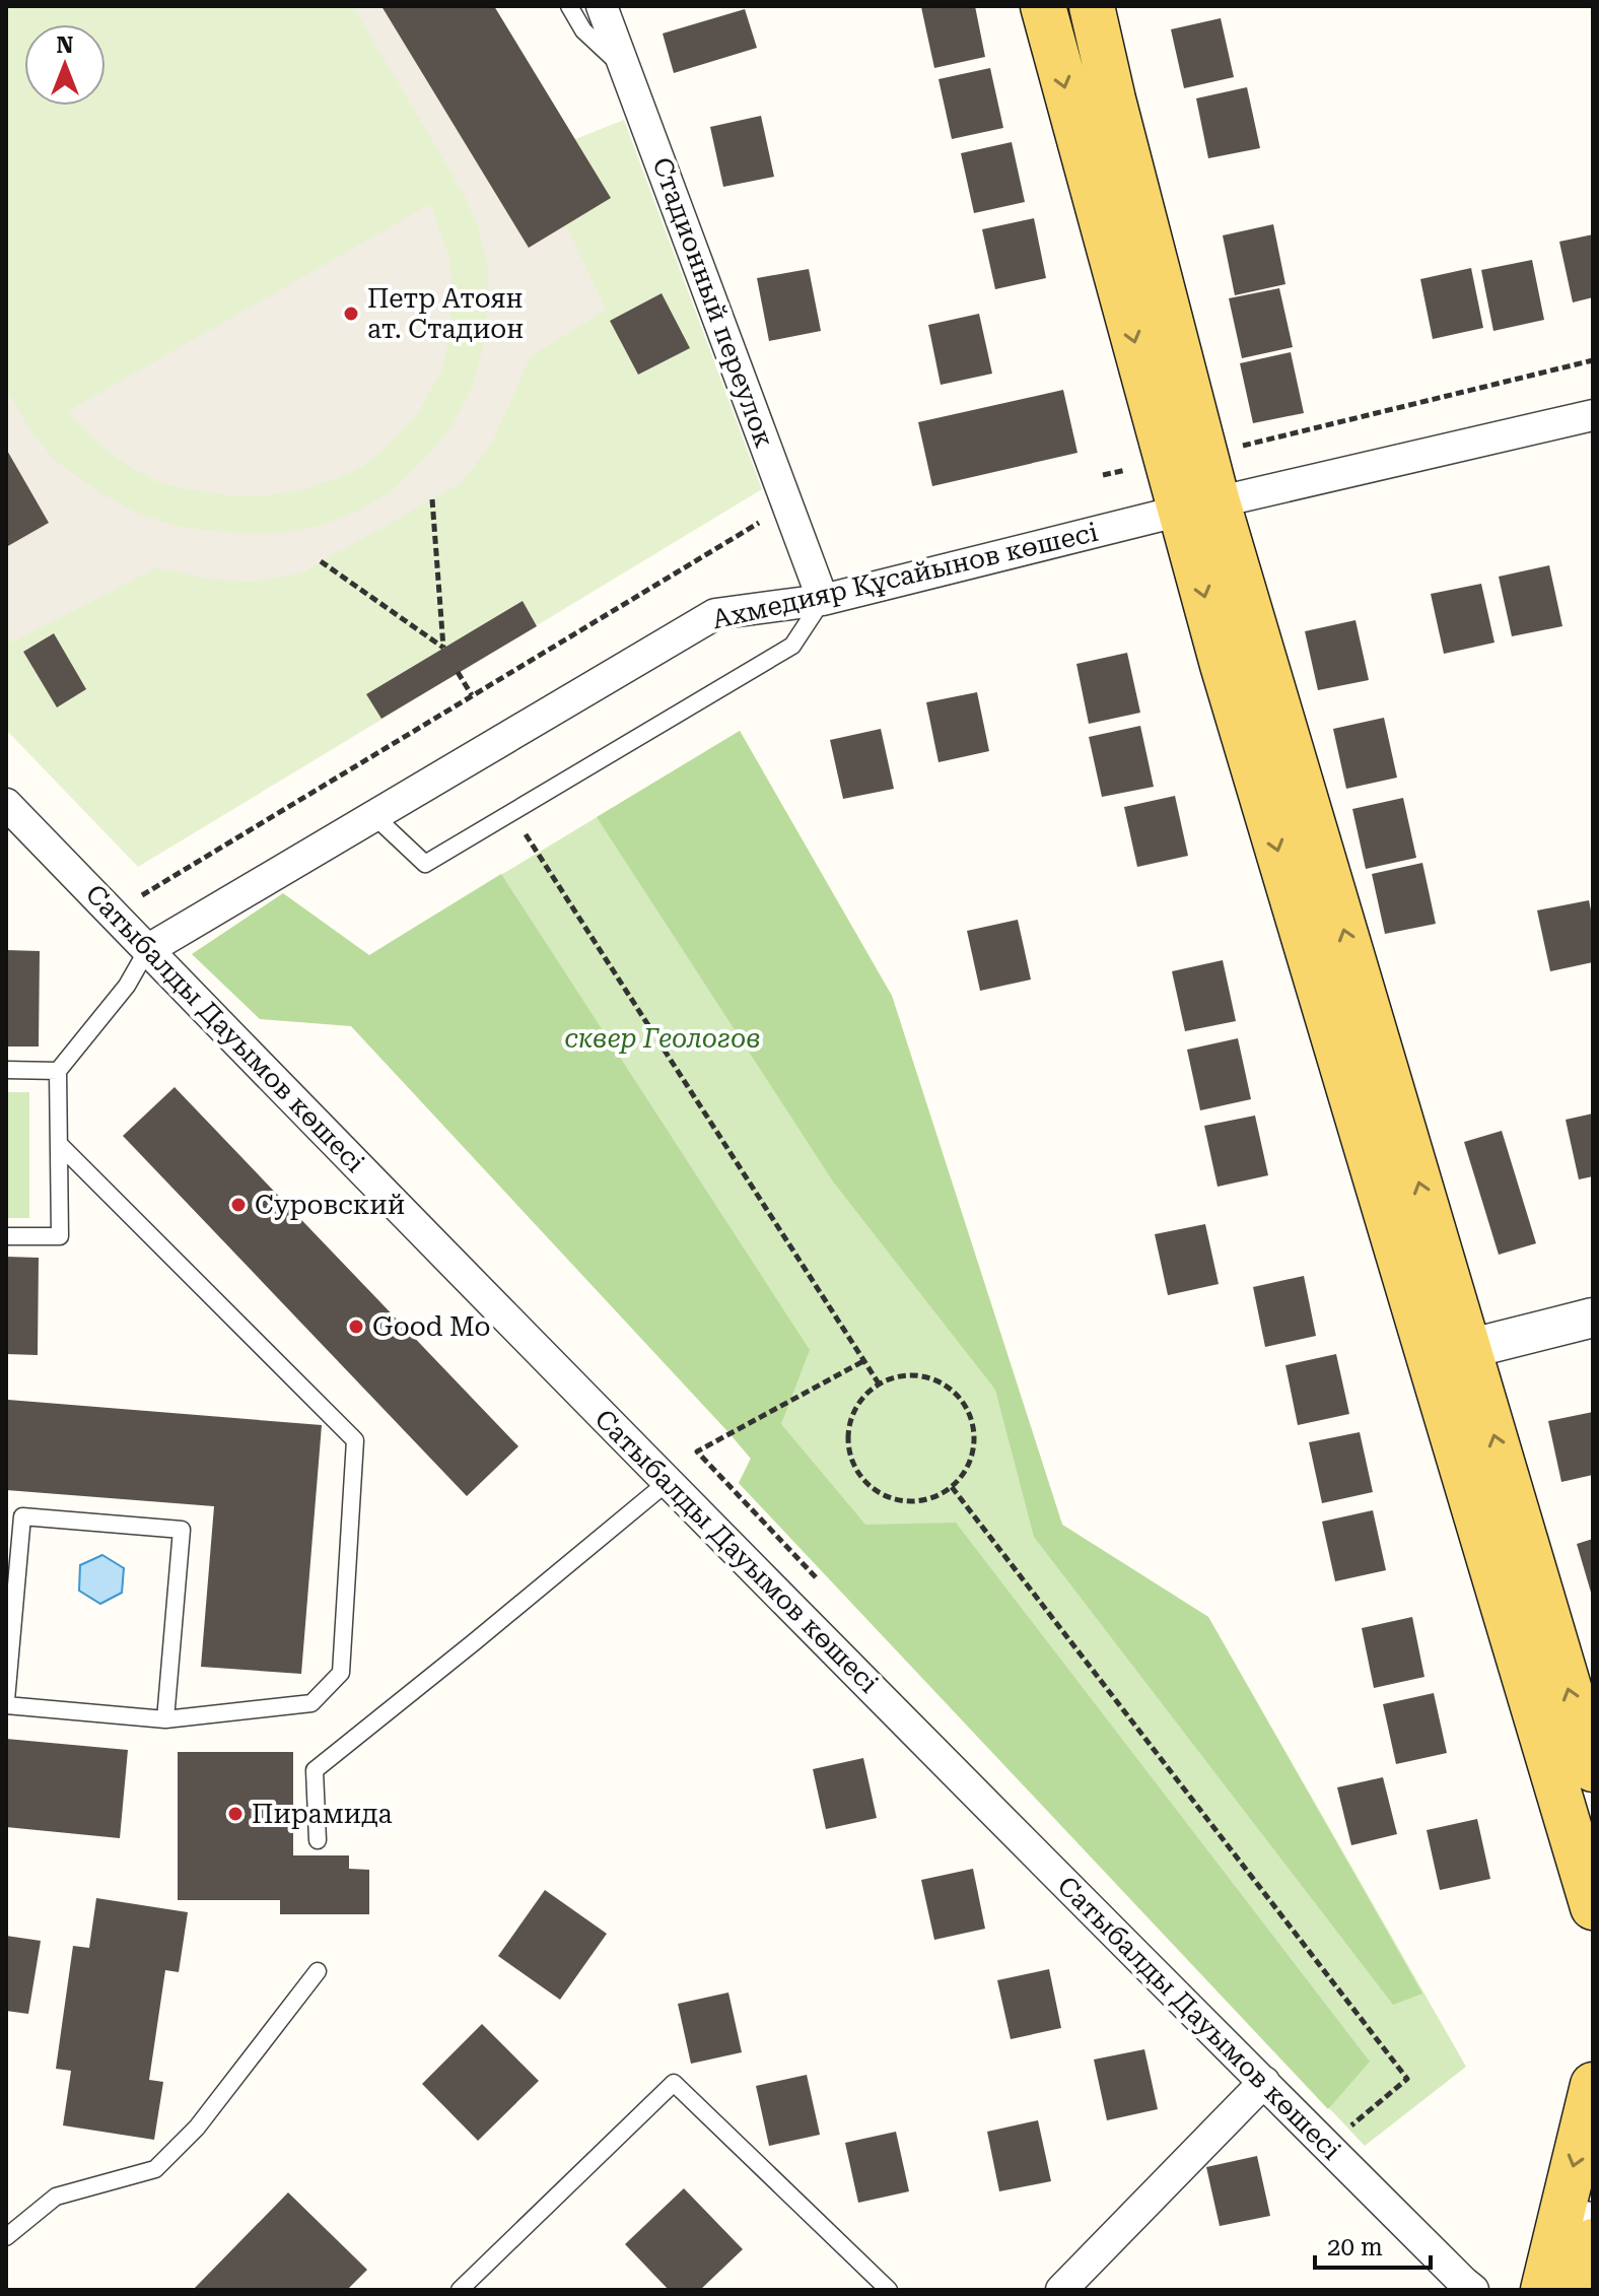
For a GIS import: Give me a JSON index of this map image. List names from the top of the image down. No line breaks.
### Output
{"streets":{"street":["Стадионный переулок","Ахмедияр Құсайынов көшесі","Сатыбалды Дауымов көшесі"]},"crossings":[["Стадионный переулок","Ахмедияр Құсайынов көшесі"],["Ахмедияр Құсайынов көшесі","Сатыбалды Дауымов көшесі"]],"parks":["сквер Геологов"],"places":["Петр Атоян ат. Стадион","Суровский","Good Mo","Пирамида"],"scale_bar":"20 m","north":"top"}
